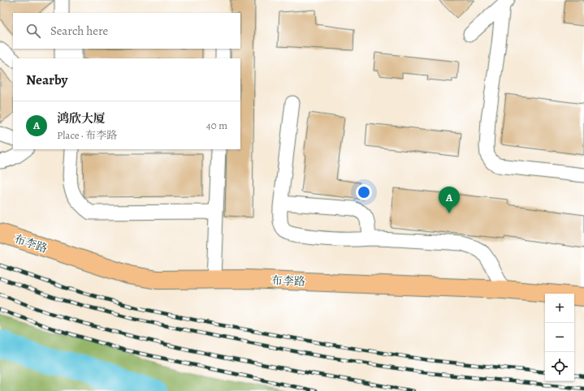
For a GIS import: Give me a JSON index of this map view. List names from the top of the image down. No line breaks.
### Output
{"streets":{"main road":["布李路"]},"page":{"search":"Search here","heading":"Nearby","list":[{"mark":"A","name":"鸿欣大厦","note":"Place · 布李路","value":"40 m"}],"pins":"A","map_buttons":["+","−"]}}
